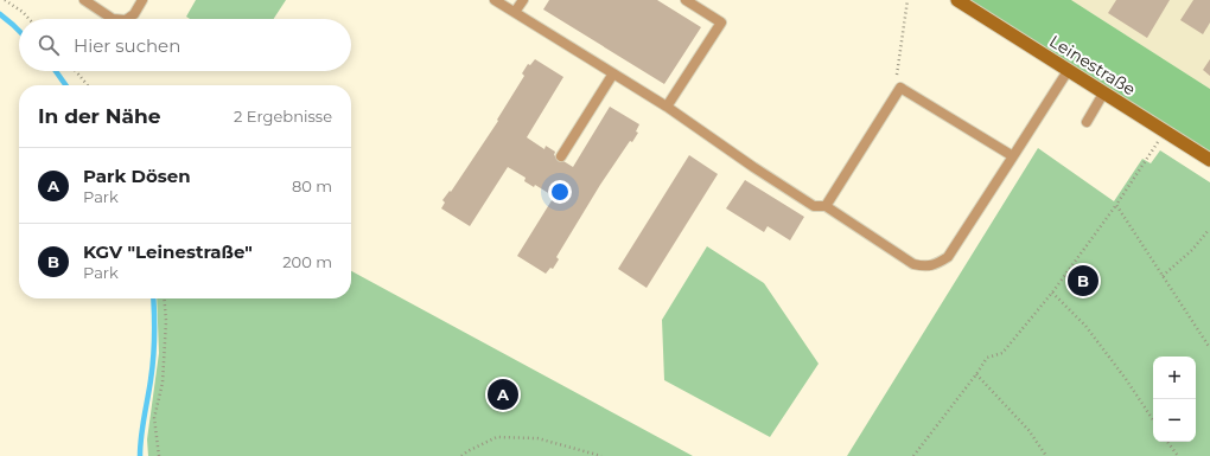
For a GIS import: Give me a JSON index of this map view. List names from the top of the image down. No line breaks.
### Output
{"streets":{"main road":["Leinestraße"]},"page":{"search":"Hier suchen","heading":["In der Nähe","2 Ergebnisse"],"list":[{"mark":"A","name":"Park Dösen","note":"Park","value":"80 m"},{"mark":"B","name":"KGV \"Leinestraße\"","note":"Park","value":"200 m"}],"pins":["B","A"],"map_buttons":["+","−"]}}
